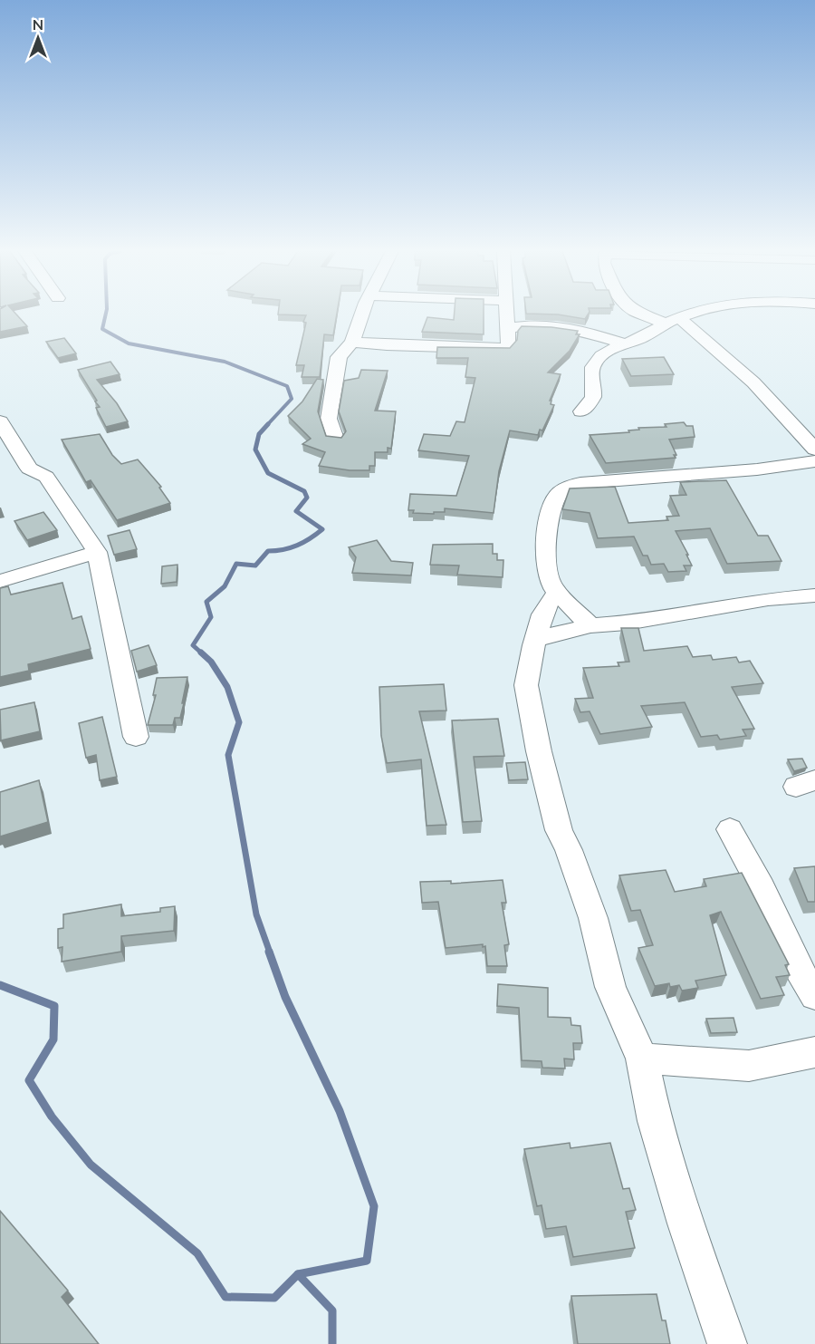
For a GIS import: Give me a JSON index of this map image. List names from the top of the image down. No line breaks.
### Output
{"north":"top"}
